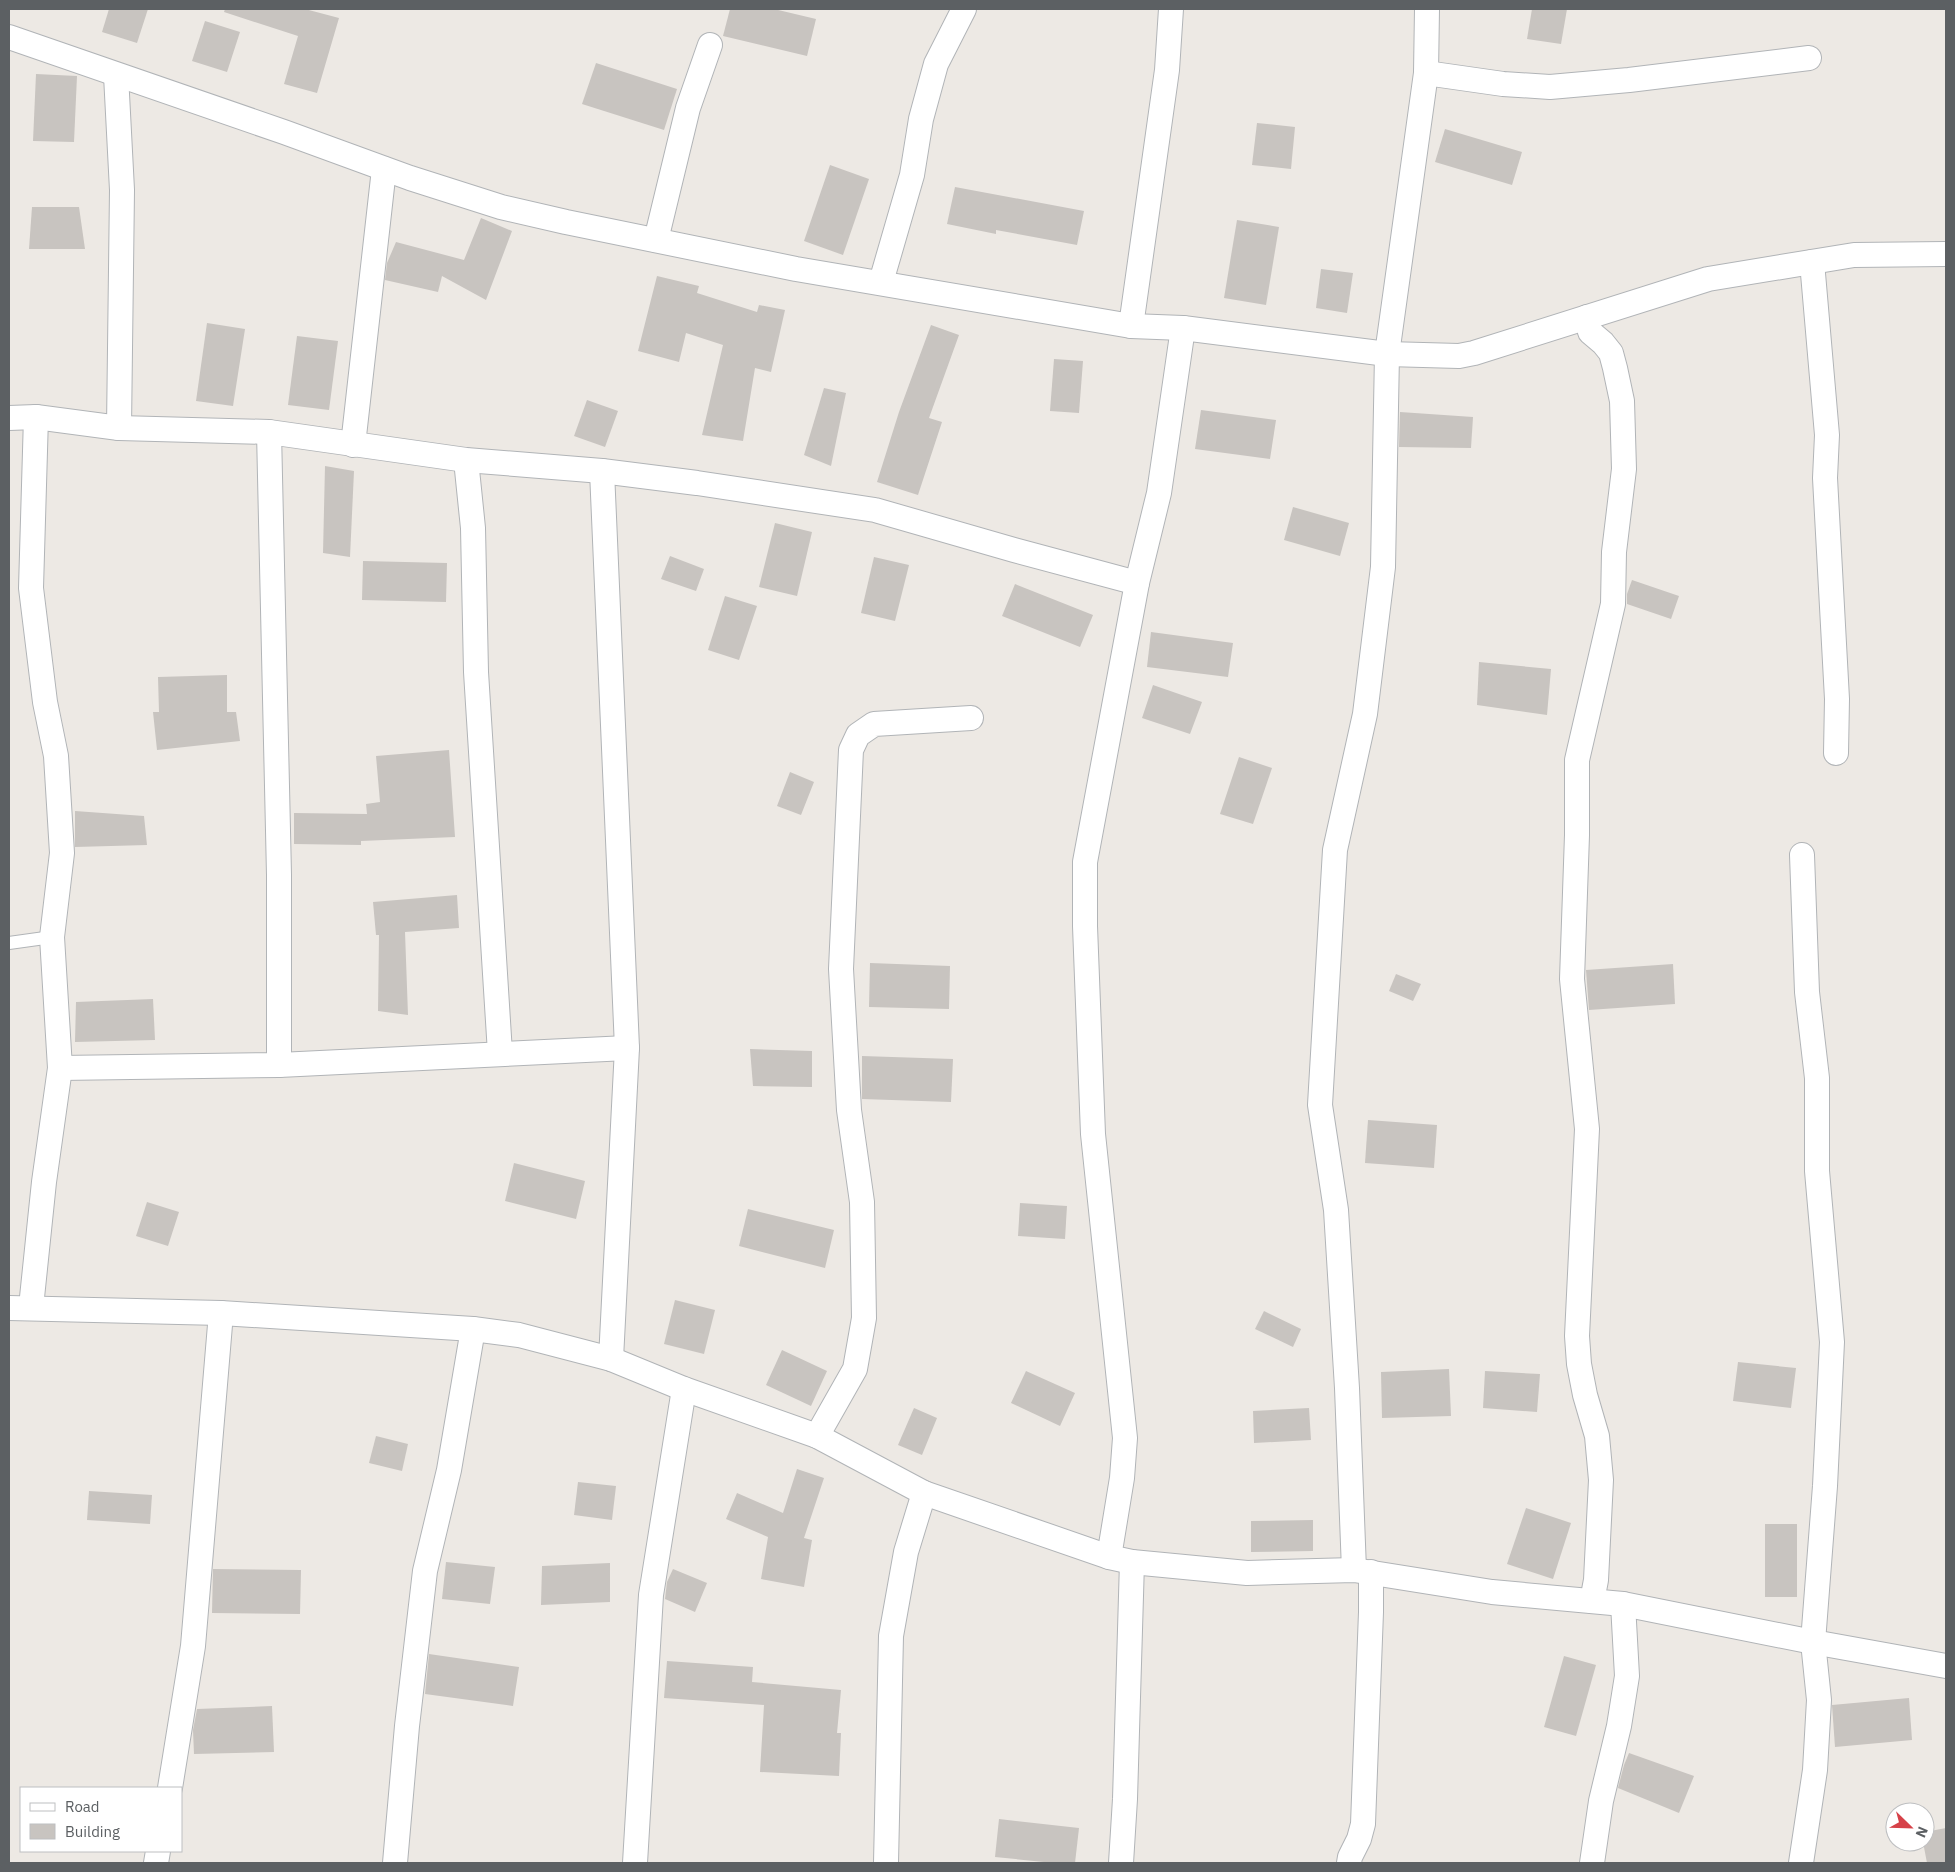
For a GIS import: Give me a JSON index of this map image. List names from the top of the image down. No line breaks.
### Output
{"legend":["Road","Building"],"north":"bottom right"}
